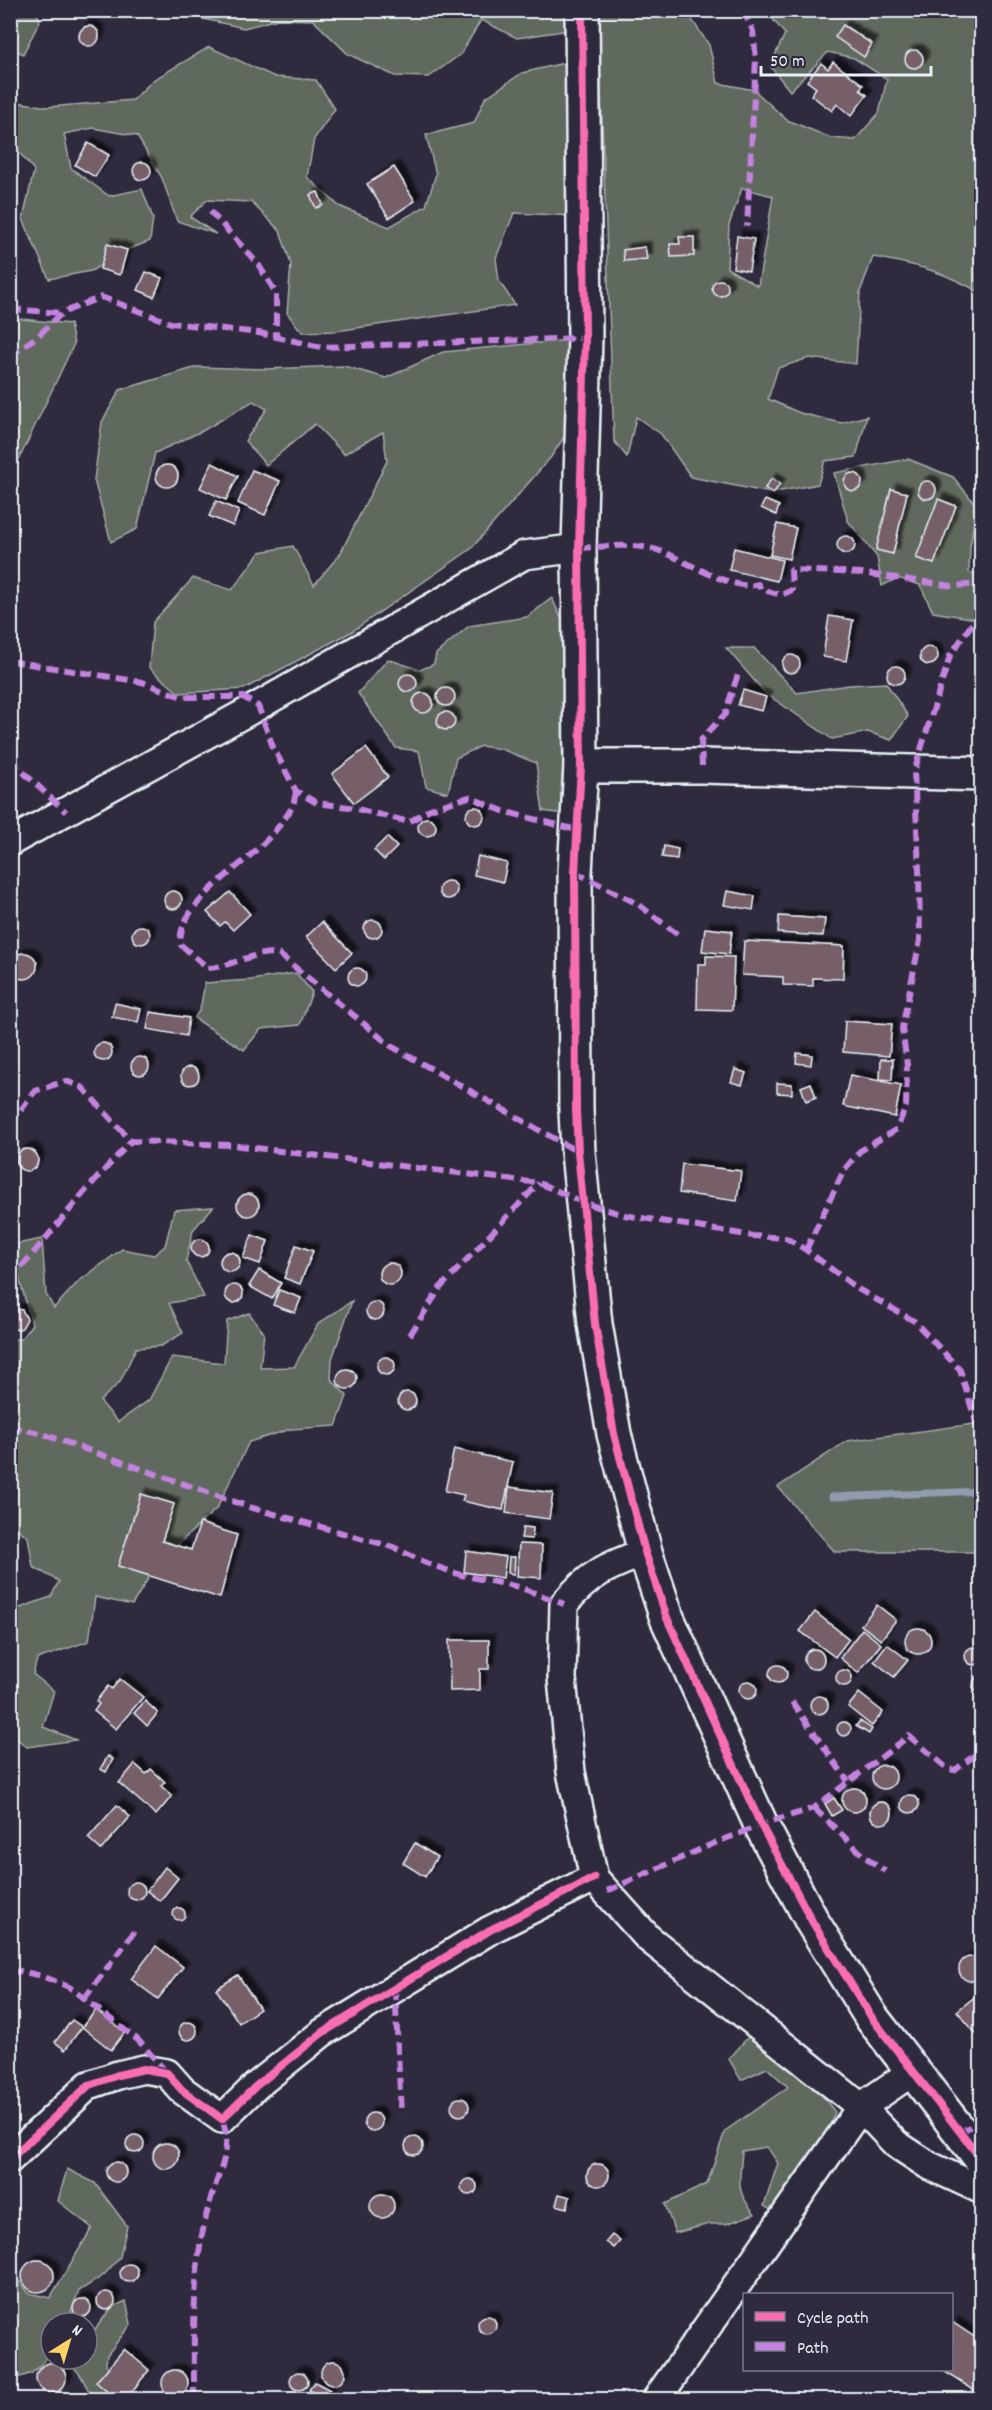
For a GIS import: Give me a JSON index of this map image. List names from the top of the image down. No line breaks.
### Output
{"legend":["Cycle path","Path"],"scale_bar":"50 m","north":"top right"}
